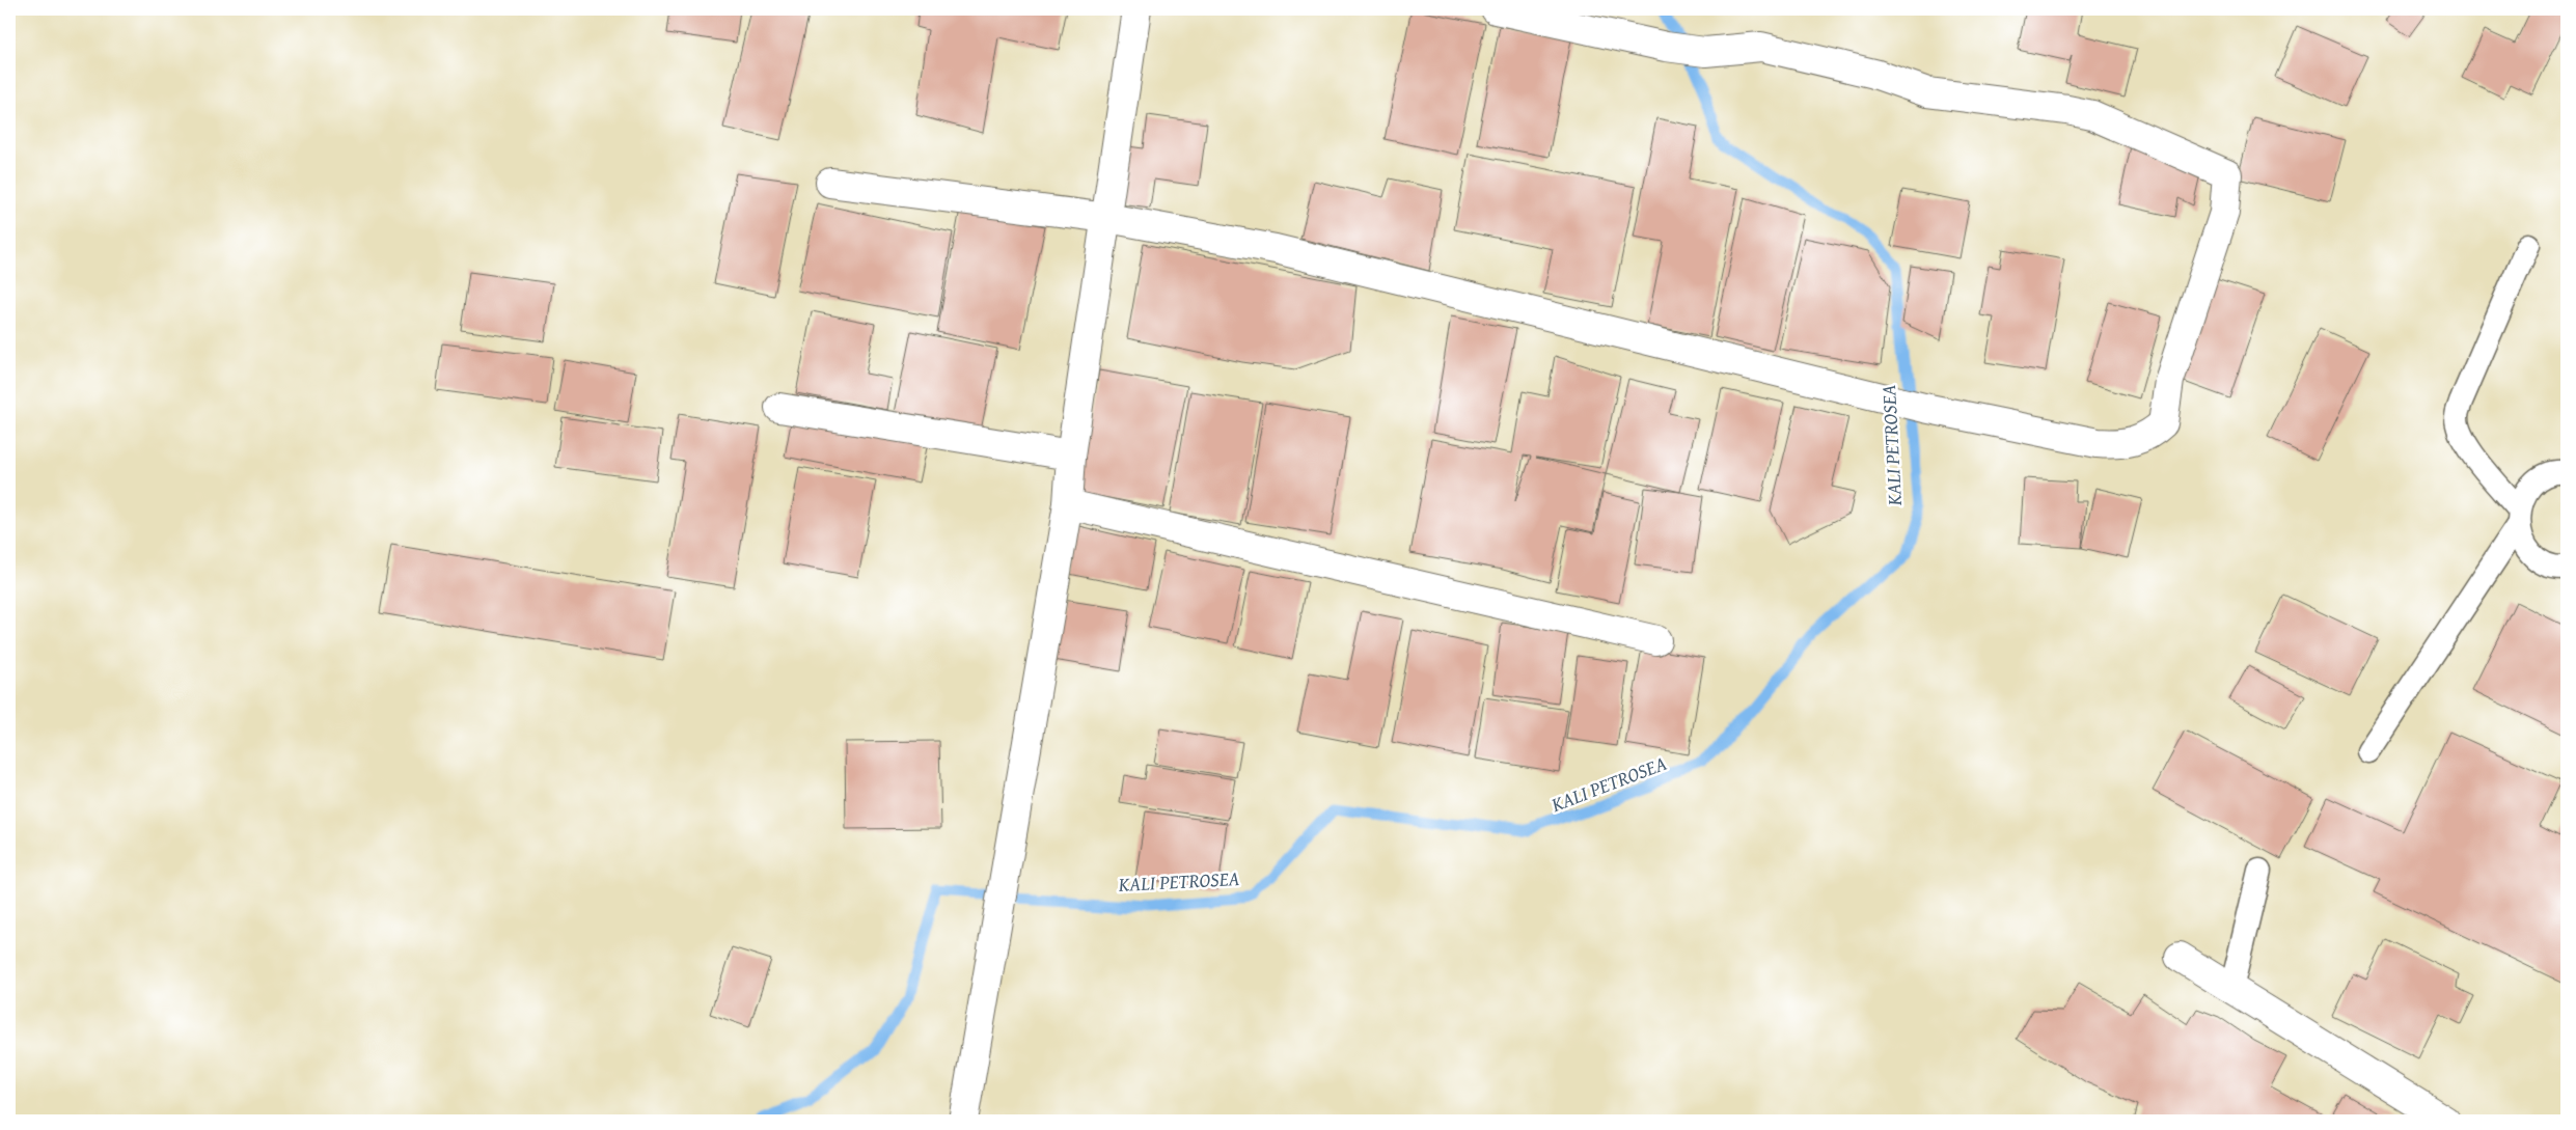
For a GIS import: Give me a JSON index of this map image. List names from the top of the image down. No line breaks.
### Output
{"water":["KALI PETROSEA"]}
